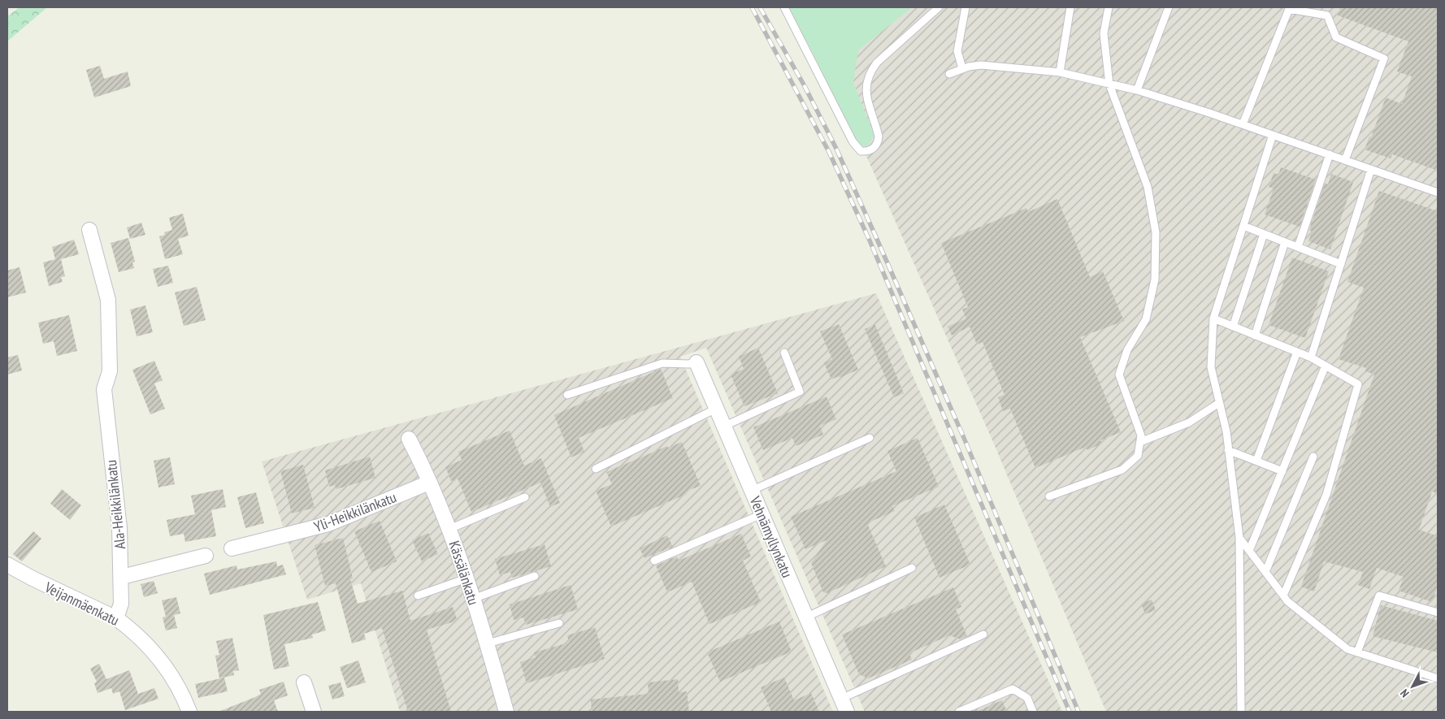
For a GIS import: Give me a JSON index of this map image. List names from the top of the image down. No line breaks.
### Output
{"streets":{"street":["Ala-Heikkilänkatu","Yli-Heikkilänkatu","Vehnämyllynkatu","Kässälänkatu","Veijanmäenkatu"]},"crossings":[["Ala-Heikkilänkatu","Veijanmäenkatu"],["Yli-Heikkilänkatu","Kässälänkatu"]],"north":"bottom left"}
